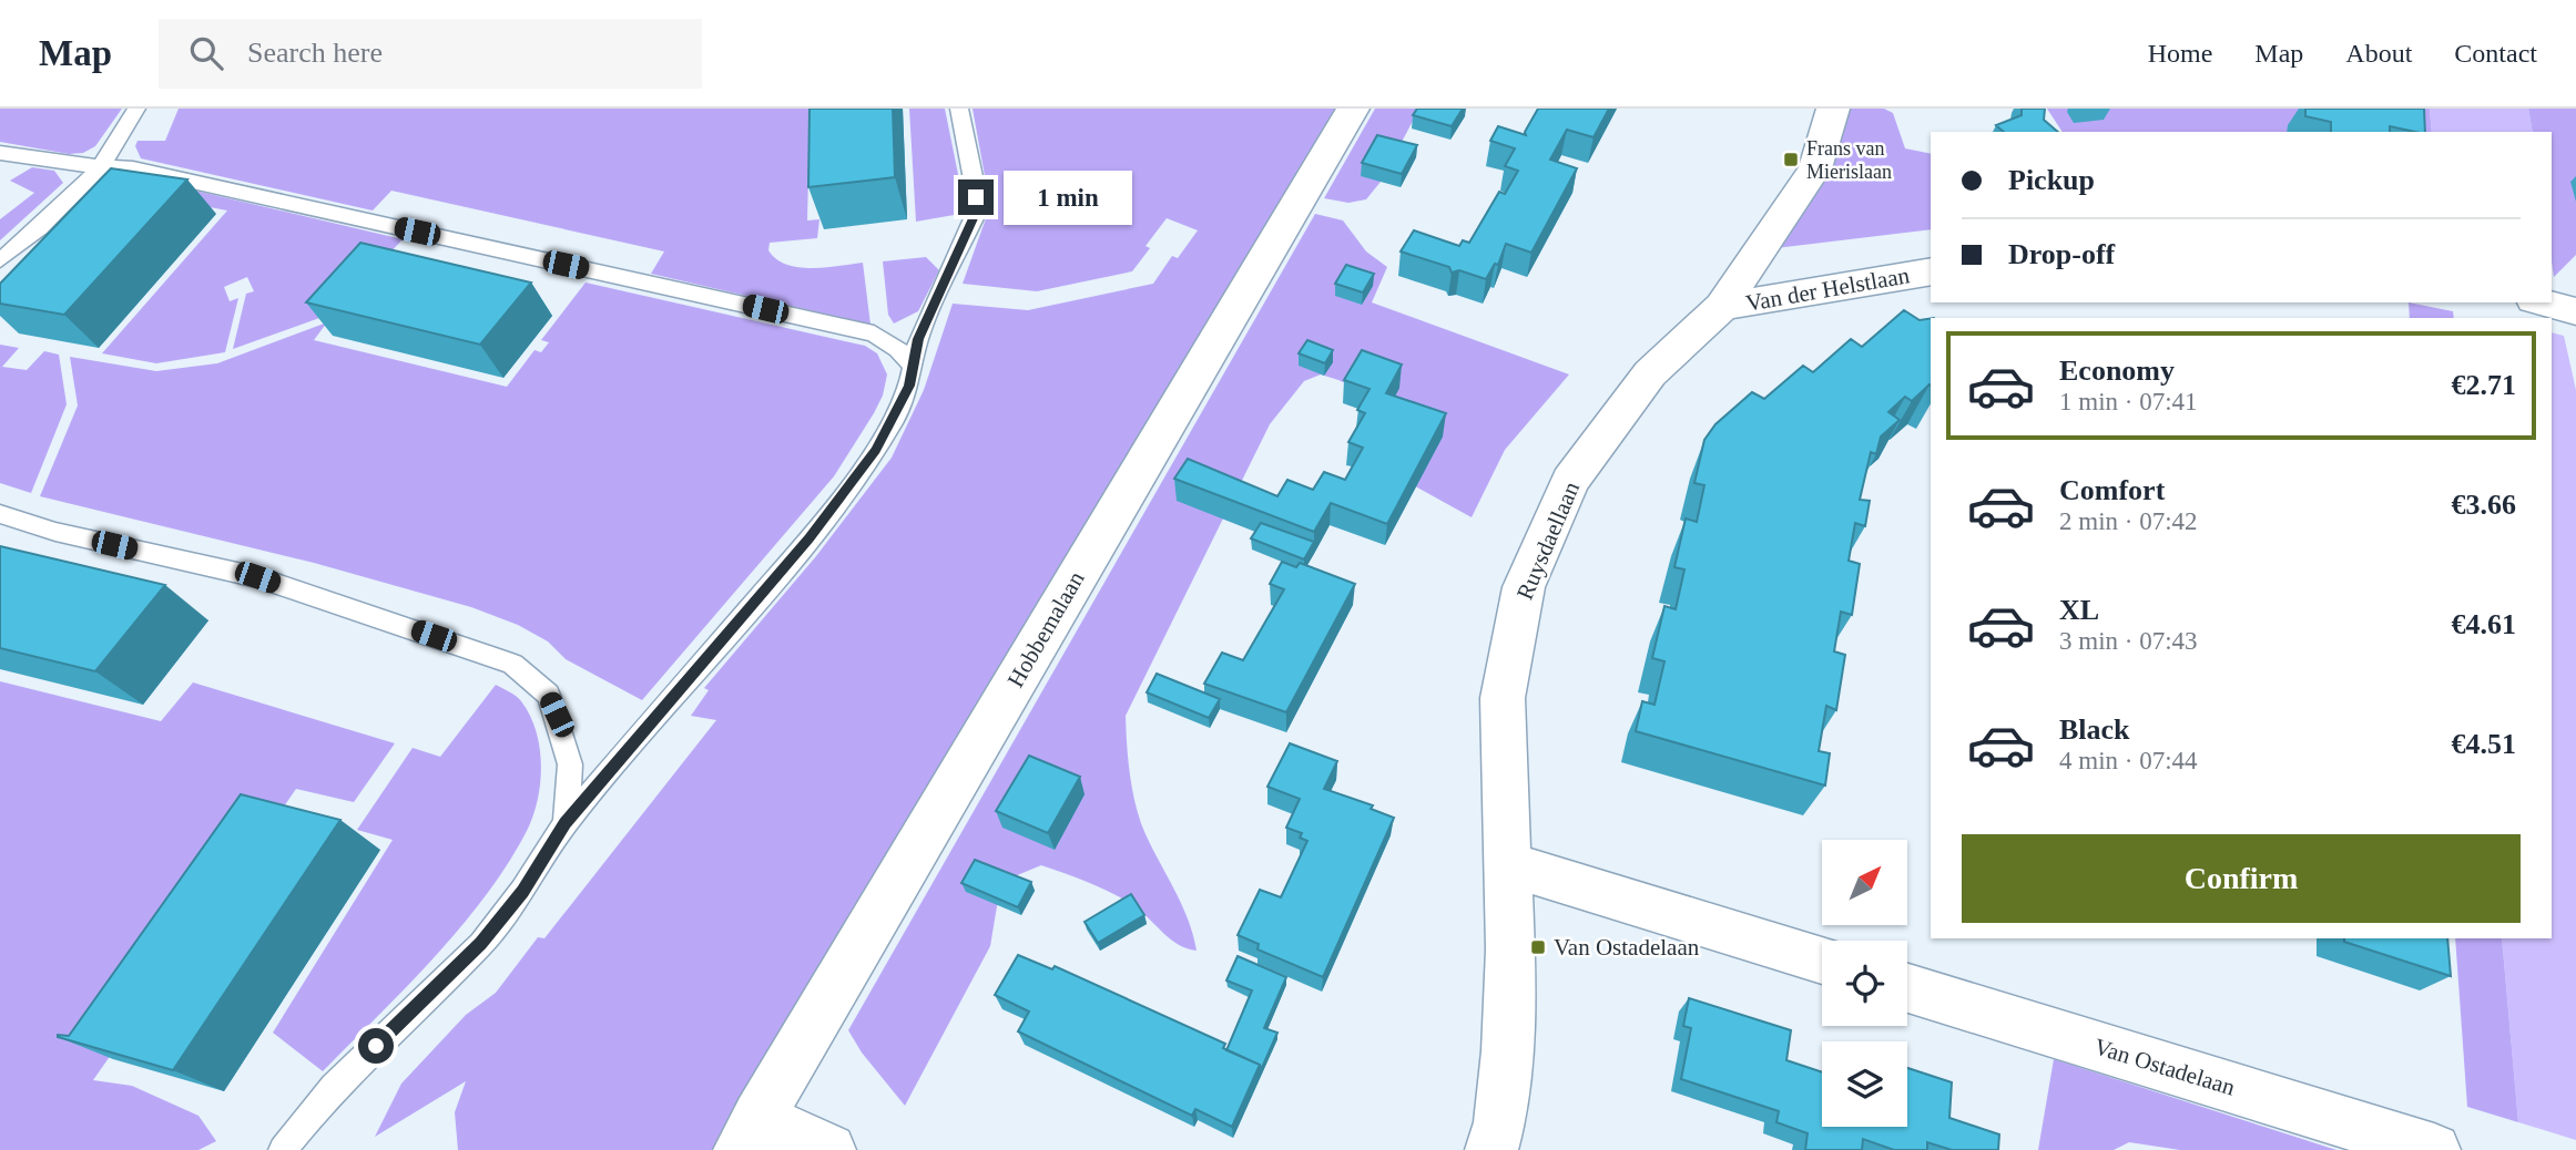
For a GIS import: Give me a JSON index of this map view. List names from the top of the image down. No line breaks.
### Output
{"streets":{"street":["Van der Helstlaan","Ruysdaellaan","Hobbemalaan","Van Ostadelaan"]},"crossings":[["Van der Helstlaan","Ruysdaellaan"]],"places":{"transit":["Frans van Mierislaan","Van Ostadelaan"]},"north":"top right","page":{"header":"Map","search":"Search here","nav":["Home","Map","About","Contact"],"banner":["Pickup","Drop-off"],"bubble":"1 min","list":[{"name":"Economy","note":"1 min · 07:41","value":"€2.71"},{"name":"Comfort","note":"2 min · 07:42","value":"€3.66"},{"name":"XL","note":"3 min · 07:43","value":"€4.61"},{"name":"Black","note":"4 min · 07:44","value":"€4.51"}],"buttons":"Confirm"}}
